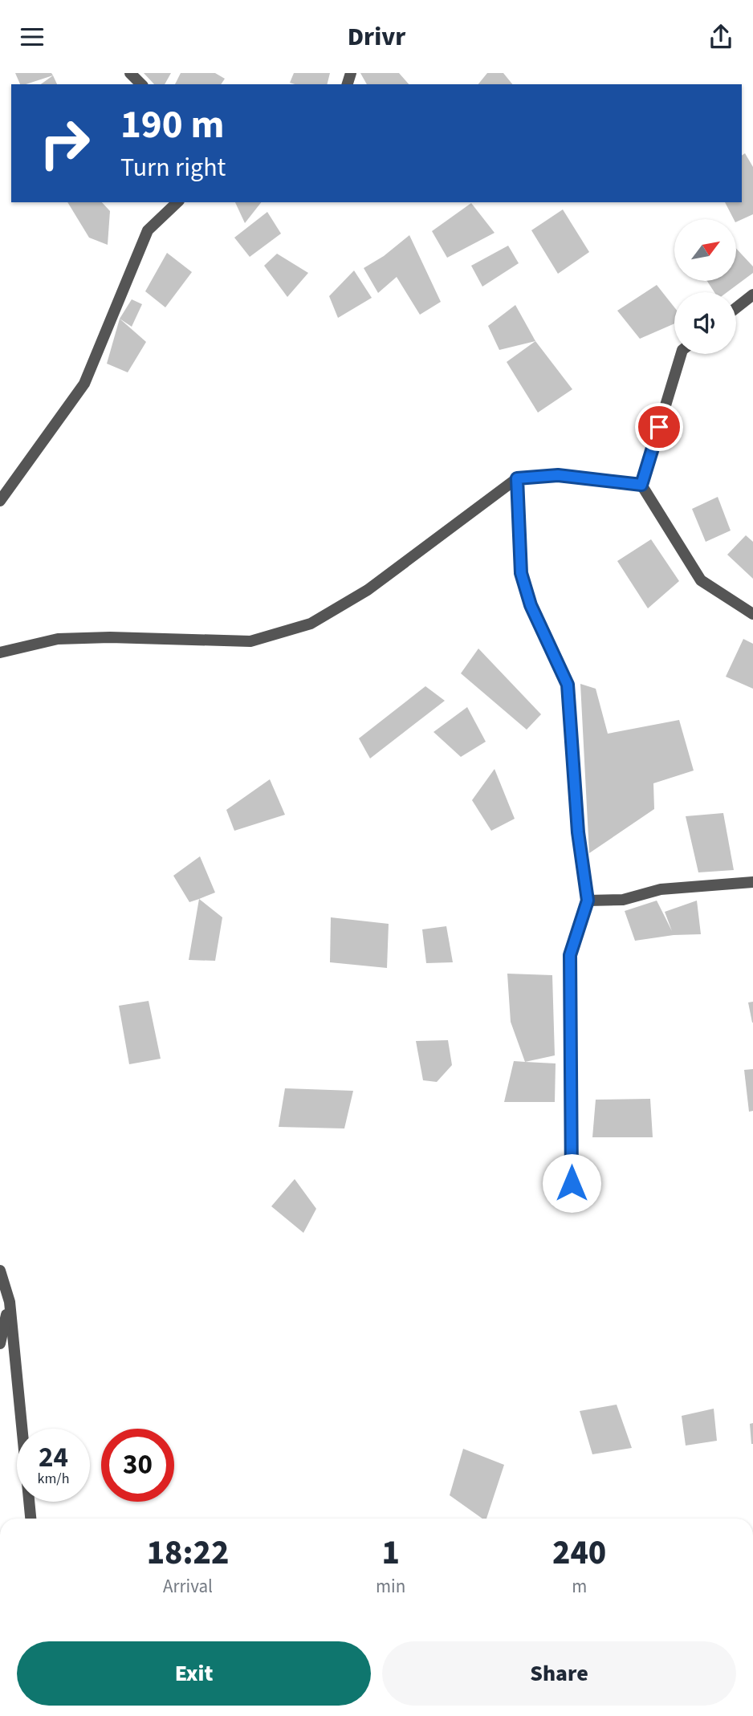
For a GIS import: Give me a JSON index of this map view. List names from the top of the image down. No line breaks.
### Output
{"north":"top right","page":{"header":"Drivr","turn":["190 m","Turn right"],"speed":"24 km/h","limit":"30","eta":["18:22","Arrival","1","min","240","m"],"buttons":["Exit","Share"]}}
